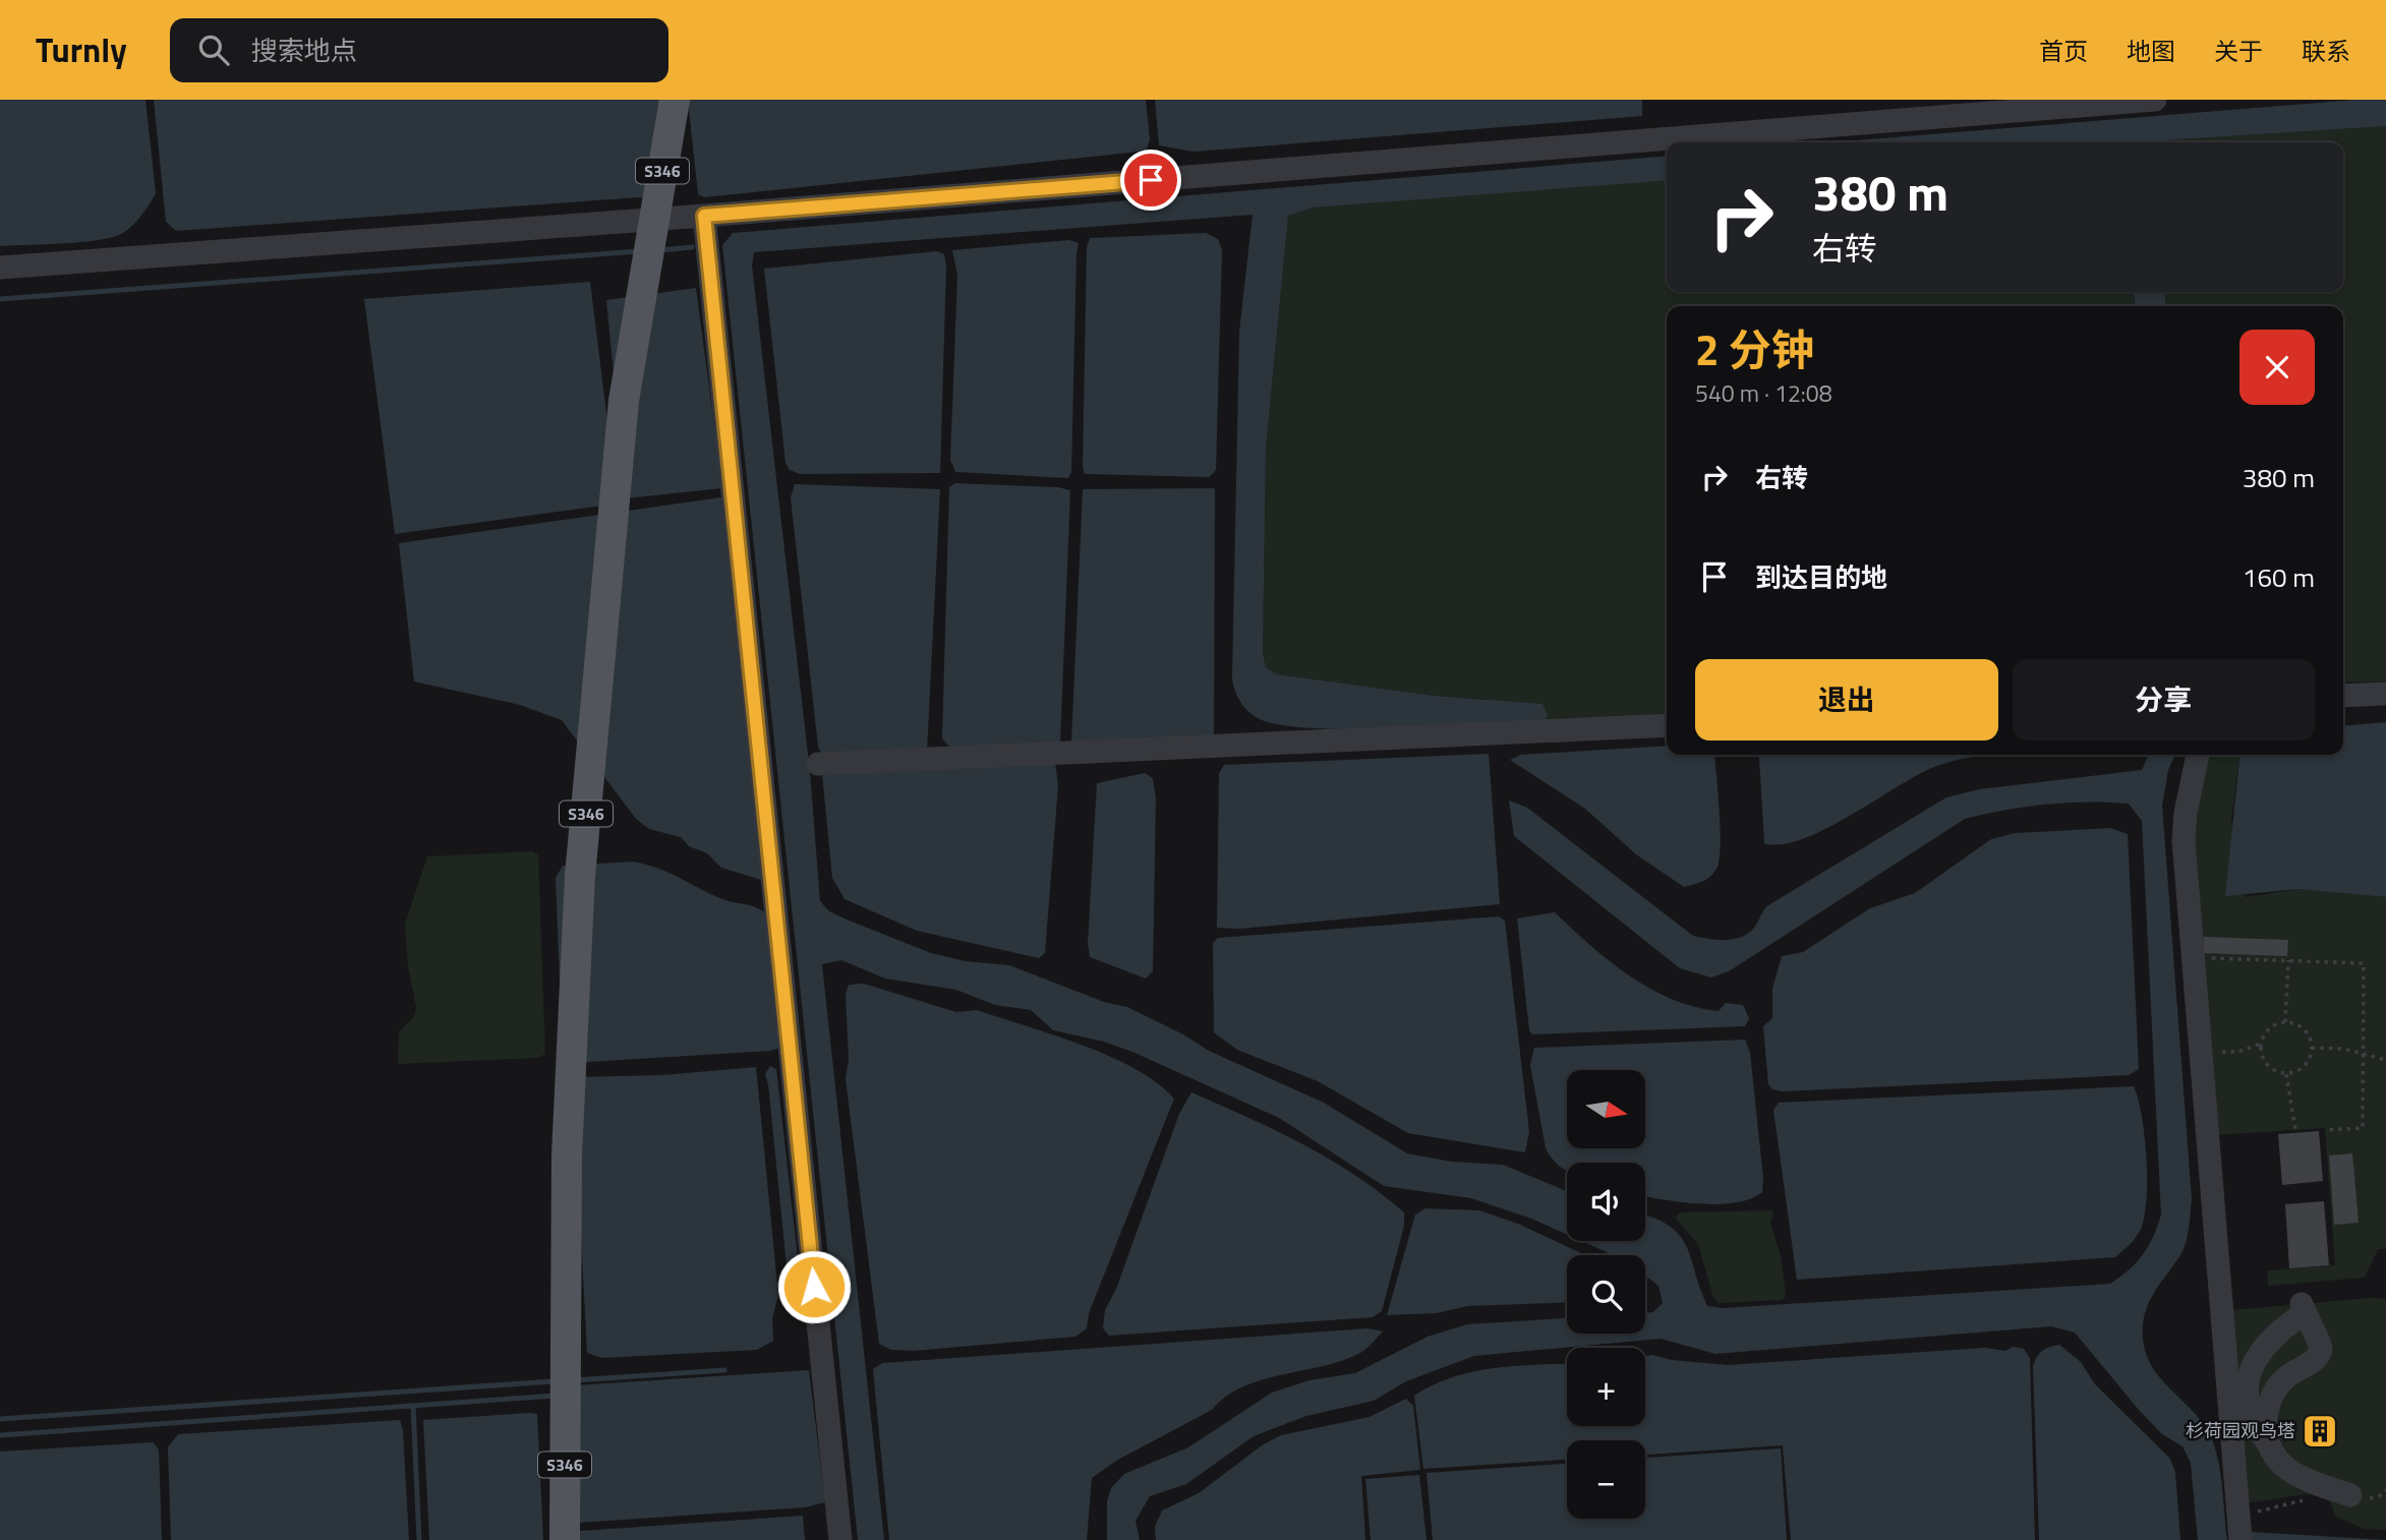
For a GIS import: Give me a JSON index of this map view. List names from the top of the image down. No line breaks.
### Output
{"streets":{"main road":["S346"]},"places":{"building":["杉荷园观鸟塔"]},"north":"right","page":{"header":"Turnly","search":"搜索地点","nav":["首页","地图","关于","联系"],"turn":["380 m","右转"],"heading":["2 分钟","540 m · 12:08"],"list":[{"name":"右转","value":"380 m"},{"name":"到达目的地","value":"160 m"}],"buttons":["退出","分享"],"map_buttons":["+","−"]}}
